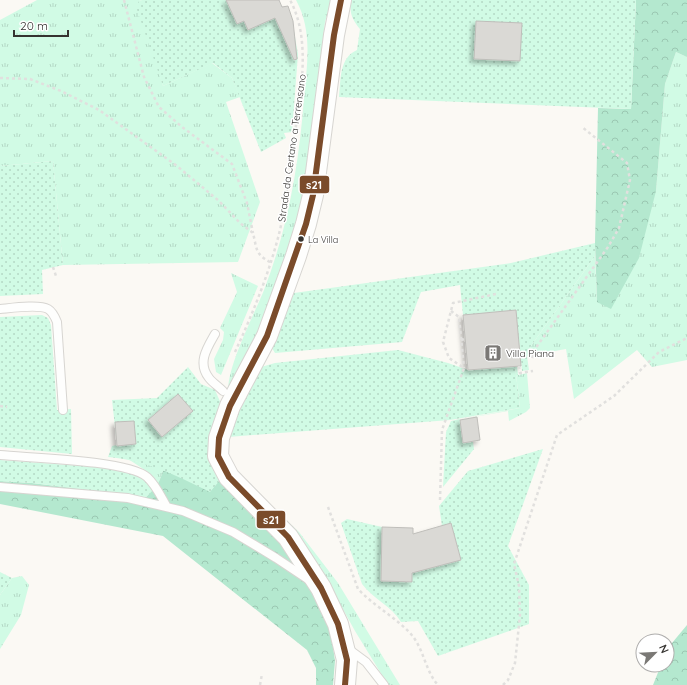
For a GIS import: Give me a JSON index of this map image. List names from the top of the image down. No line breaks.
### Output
{"streets":{"path":["Strada da Certano a Terrensano"]},"places":{"other":["La Villa"],"building":["Villa Piana"]},"lines":["transit line s21"],"scale_bar":"20 m","north":"top right"}
